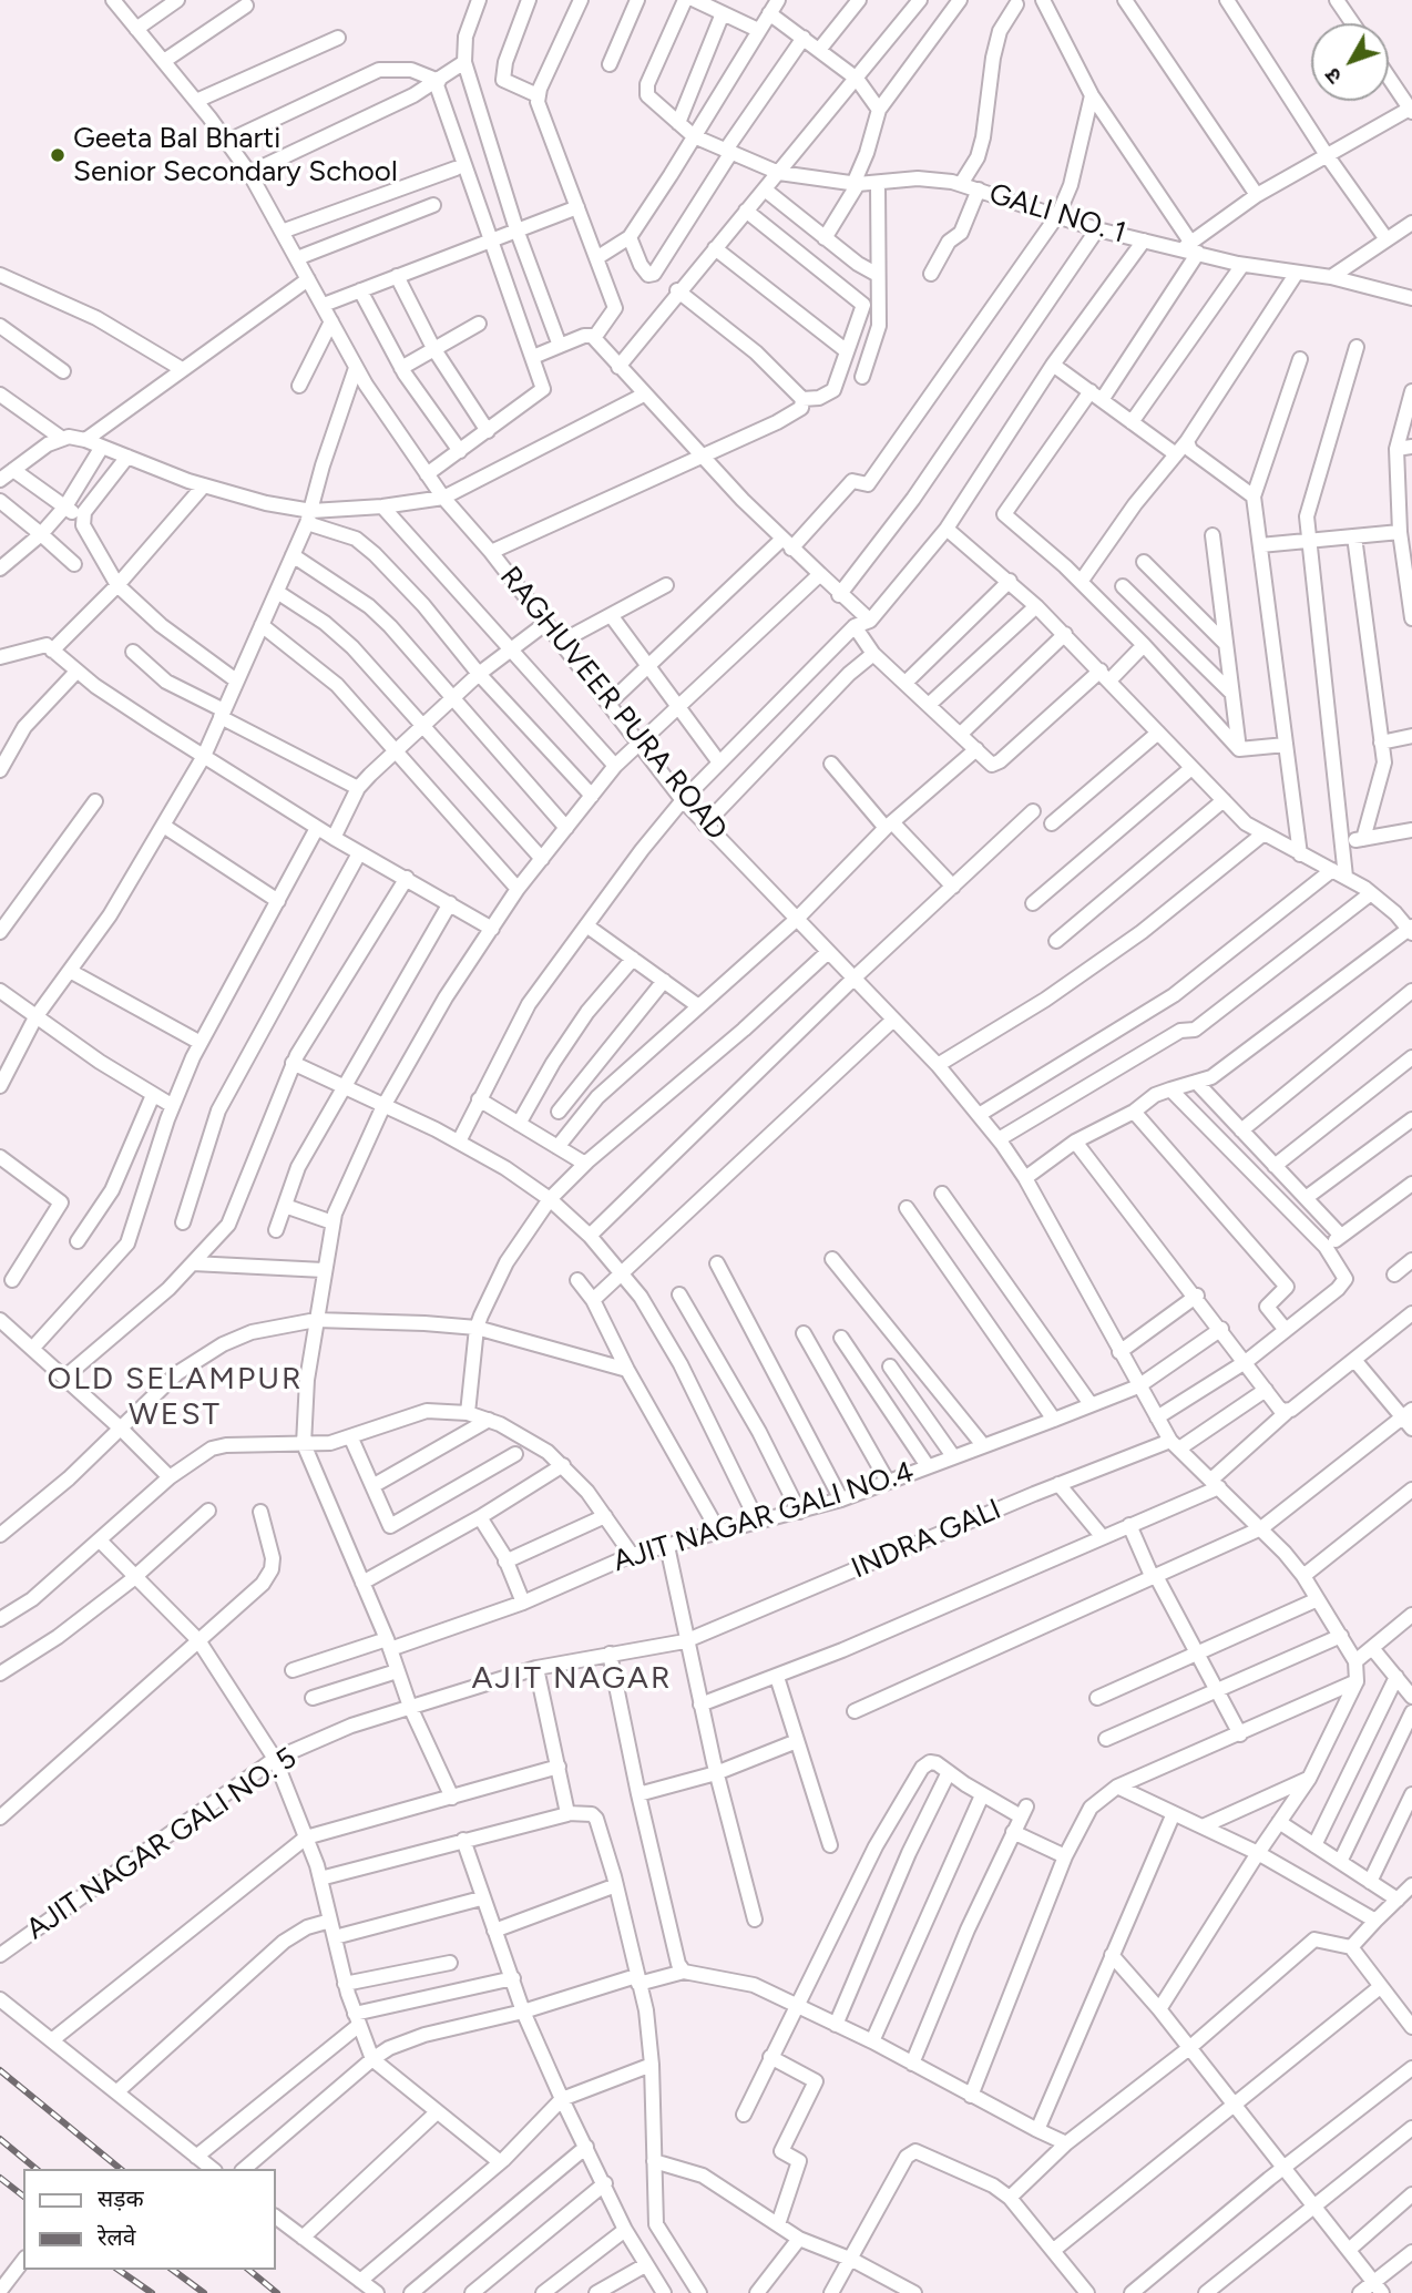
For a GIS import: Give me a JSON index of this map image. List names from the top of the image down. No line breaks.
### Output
{"streets":{"street":["GALI NO. 1","RAGHUVEER PURA ROAD","AJIT NAGAR GALI NO.4","INDRA GALI","AJIT NAGAR GALI NO. 5"]},"crossings":[["RAGHUVEER PURA ROAD","AJIT NAGAR GALI NO.4"],["INDRA GALI","AJIT NAGAR GALI NO. 5"]],"districts":["OLD SELAMPUR WEST","AJIT NAGAR"],"places":["Geeta Bal Bharti Senior Secondary School"],"legend":["सड़क","रेलवे"],"north":"bottom left"}
